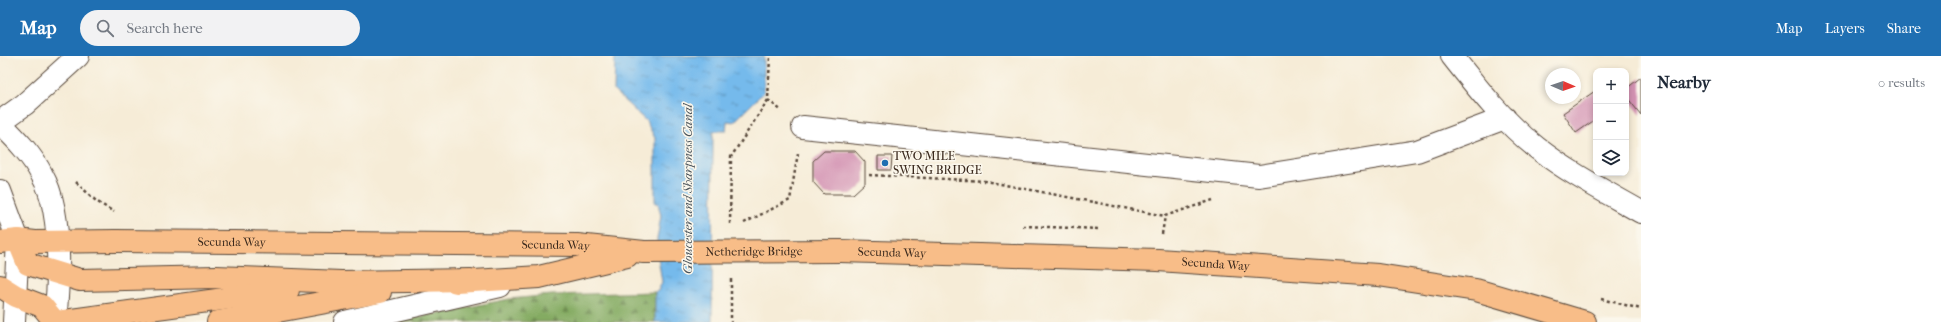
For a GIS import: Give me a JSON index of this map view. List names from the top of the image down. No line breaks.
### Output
{"streets":{"main road":["Secunda Way","Netheridge Bridge"]},"crossings":[["Secunda Way","Netheridge Bridge"]],"water":["Gloucester and Sharpness Canal"],"places":["TWO MILE SWING BRIDGE"],"north":"right","page":{"header":"Map","search":"Search here","nav":["Map","Layers","Share"],"heading":["Nearby","0 results"],"map_buttons":["+","−"]}}
